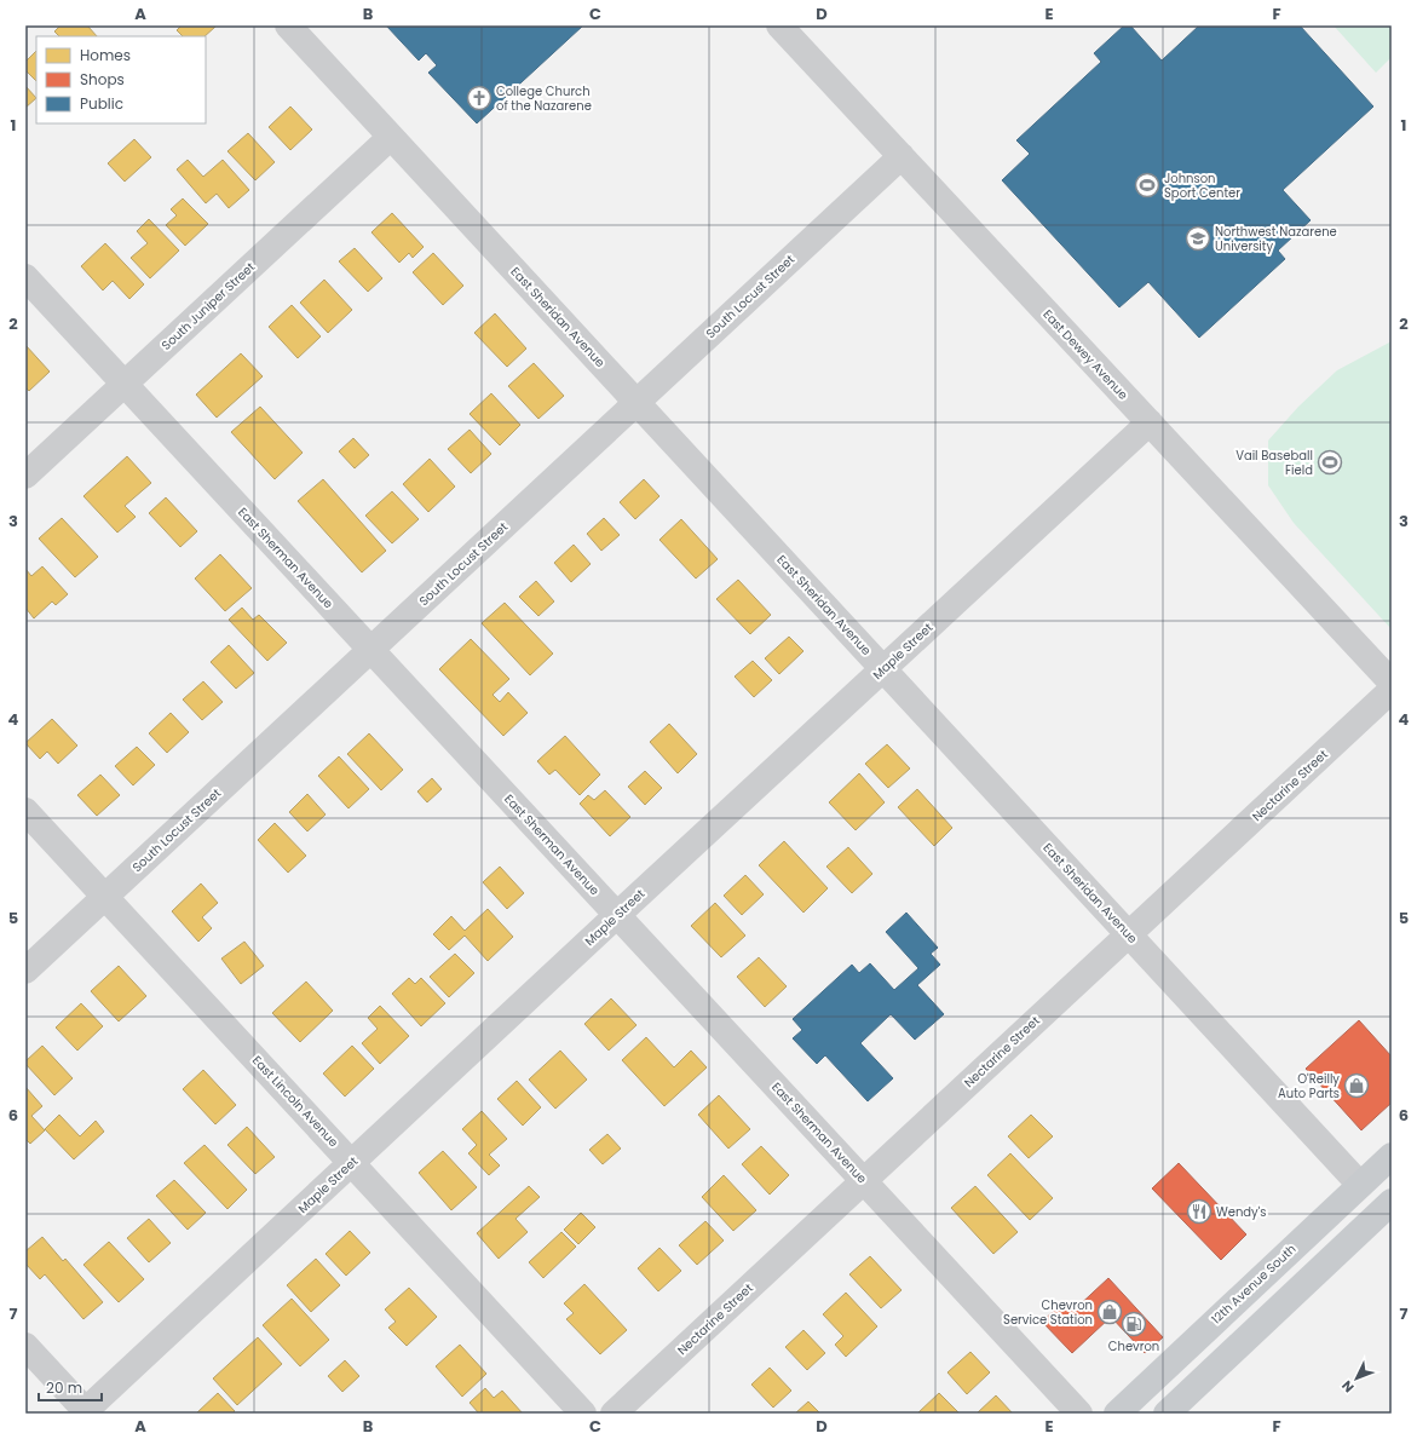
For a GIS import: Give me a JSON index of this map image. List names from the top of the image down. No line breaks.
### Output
{"streets":{"main road":["12th Avenue South"],"street":["South Locust Street","South Juniper Street","East Sheridan Avenue","East Dewey Avenue","East Sherman Avenue","Maple Street","Nectarine Street","East Lincoln Avenue"]},"crossings":[["South Locust Street","East Sheridan Avenue"],["South Locust Street","East Dewey Avenue"],["South Locust Street","East Sherman Avenue"],["South Locust Street","East Lincoln Avenue"],["South Juniper Street","East Sheridan Avenue"],["South Juniper Street","East Sherman Avenue"],["East Sheridan Avenue","Maple Street"],["East Sheridan Avenue","Nectarine Street"],["East Sheridan Avenue","12th Avenue South"],["East Dewey Avenue","Maple Street"],["East Sherman Avenue","Maple Street"],["East Sherman Avenue","Nectarine Street"],["Maple Street","East Lincoln Avenue"]],"places":{"church":["College Church of the Nazarene"],"sports":["Johnson Sport Center","Vail Baseball Field"],"school or university":["Northwest Nazarene University"],"shop":["O'Reilly Auto Parts","Chevron Service Station"],"restaurant":["Wendy's"],"fuel station":["Chevron"]},"legend":["Homes","Shops","Public"],"scale_bar":"20 m","north":"bottom left","grid":{"columns":["A","B","C","D","E","F"],"rows":["1","2","3","4","5","6","7"]}}
